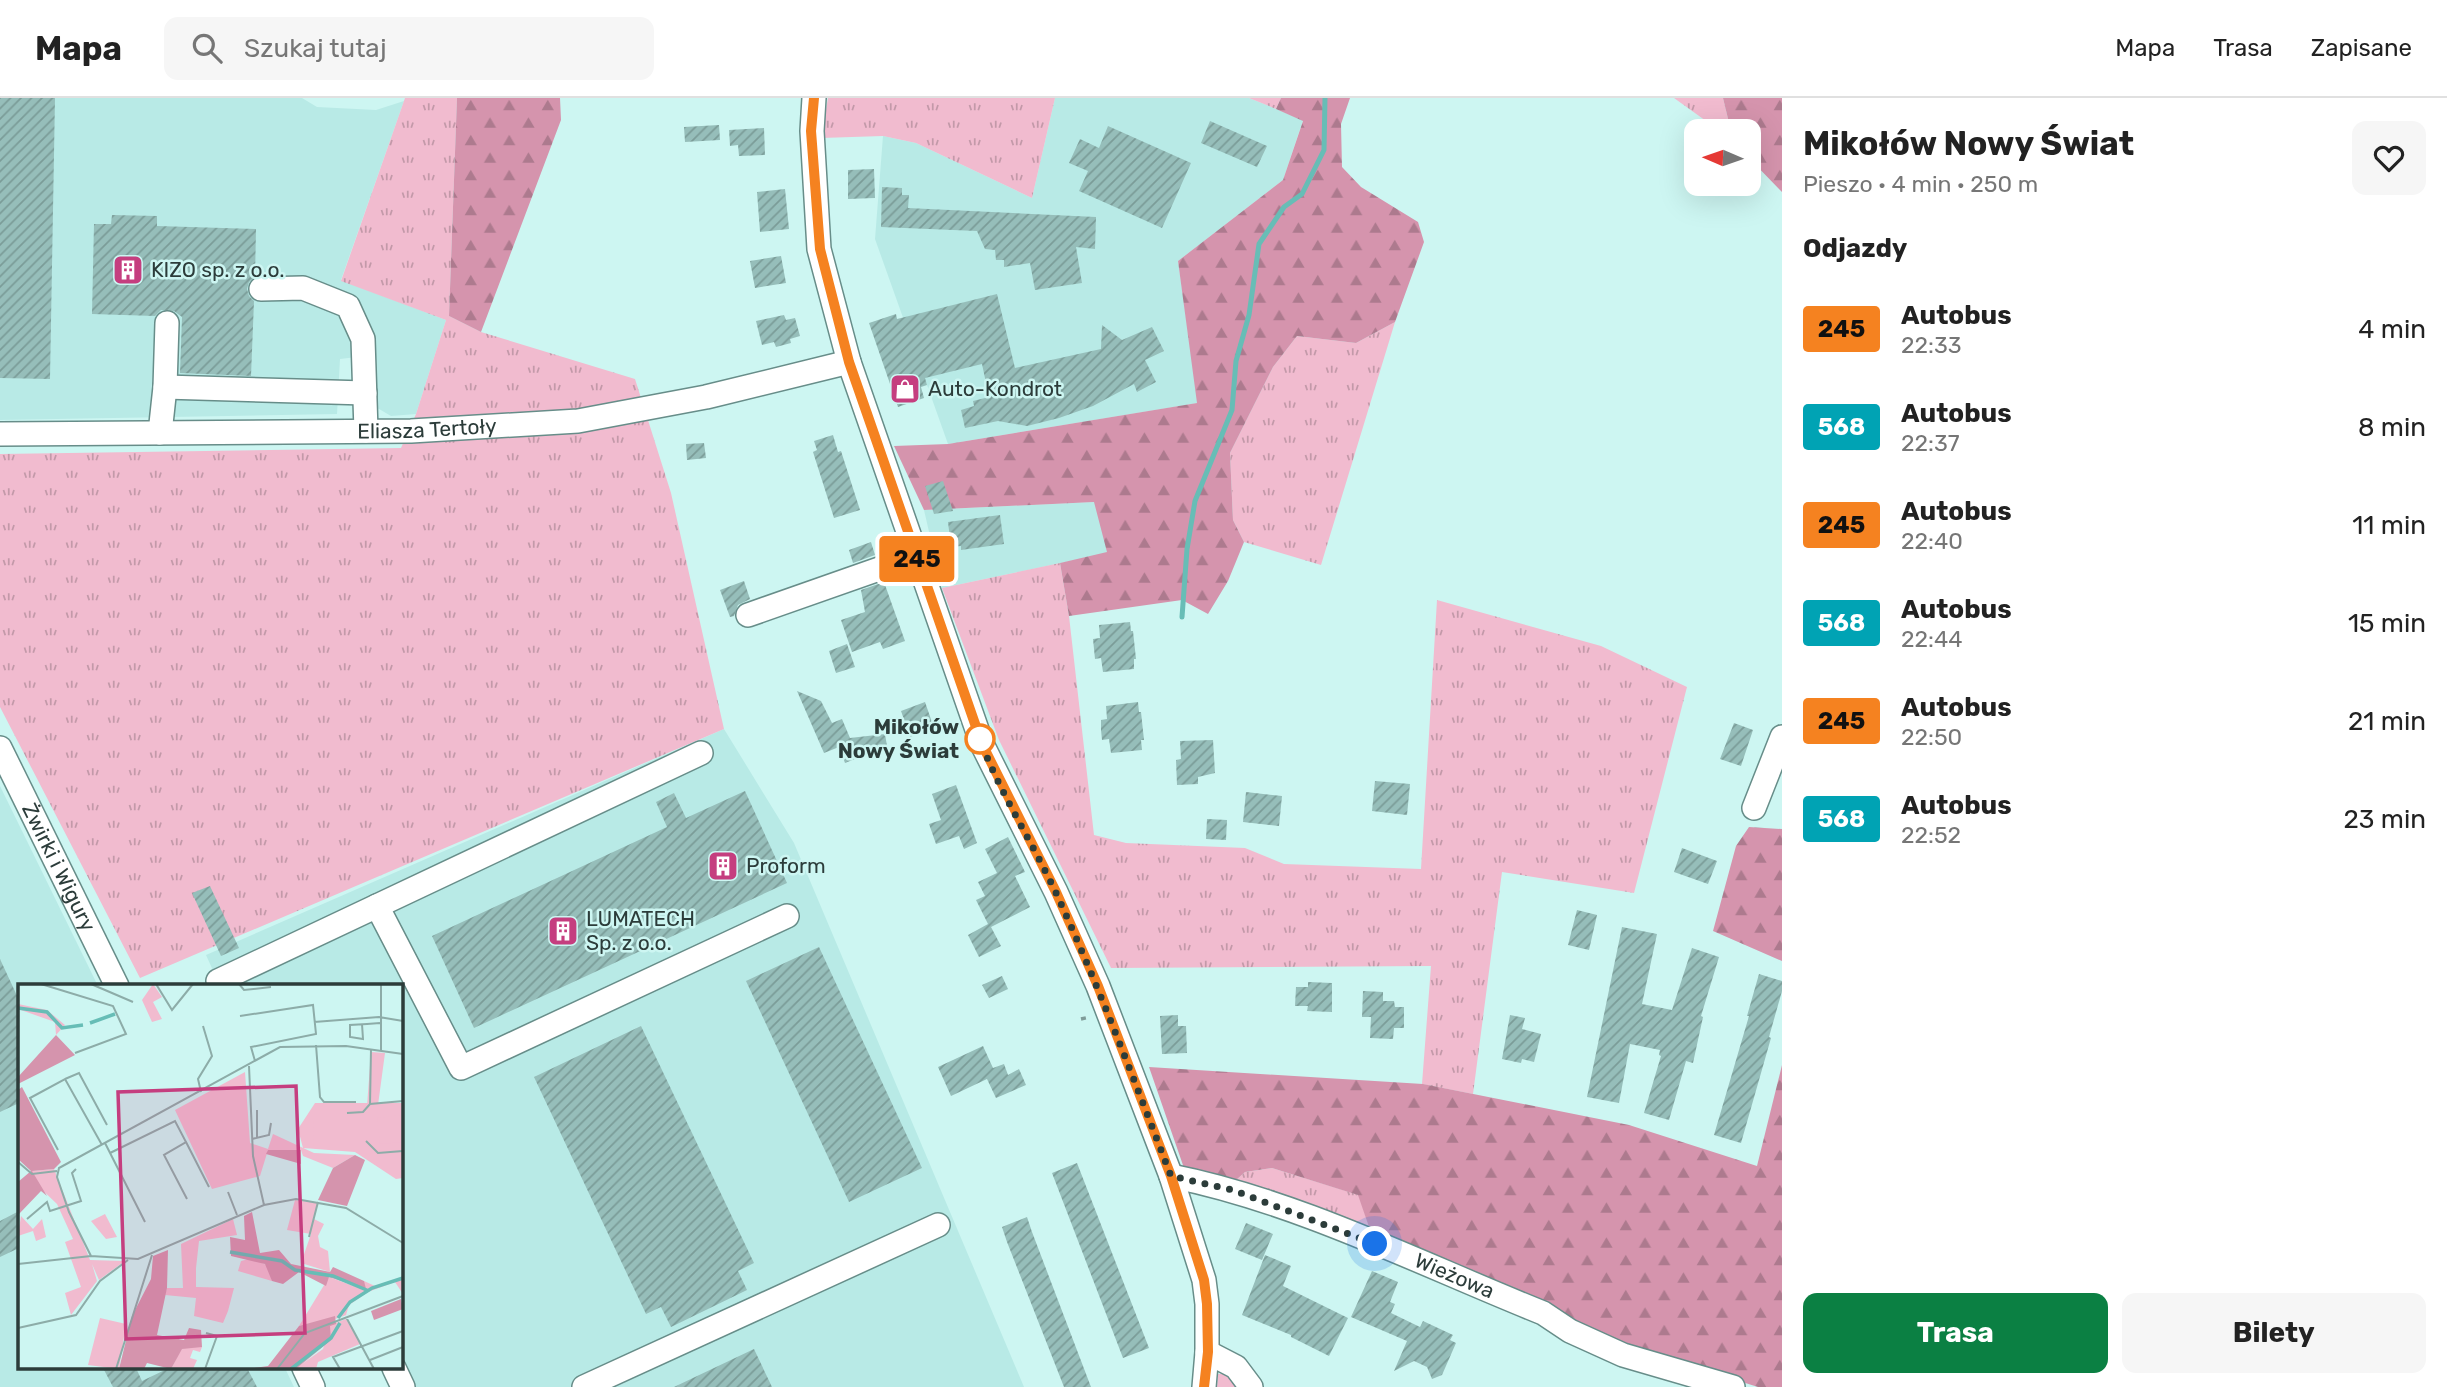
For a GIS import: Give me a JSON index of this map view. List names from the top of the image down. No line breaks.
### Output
{"streets":{"street":["Eliasza Tertoły","Żwirki i Wigury","Wieżowa"]},"places":{"building":["KIZO sp. z o.o.","Proform","LUMATECH Sp. z o.o."],"shop":["Auto-Kondrot"],"other":["Mikołów Nowy Świat"]},"lines":["bus line 245"],"north":"left","page":{"header":"Mapa","search":"Szukaj tutaj","nav":["Mapa","Trasa","Zapisane"],"on_map":"245","heading":[["Mikołów Nowy Świat","Pieszo · 4 min · 250 m"],"Odjazdy"],"list":[{"mark":"245","name":"Autobus","note":"22:33","value":"4 min"},{"mark":"568","name":"Autobus","note":"22:37","value":"8 min"},{"mark":"245","name":"Autobus","note":"22:40","value":"11 min"},{"mark":"568","name":"Autobus","note":"22:44","value":"15 min"},{"mark":"245","name":"Autobus","note":"22:50","value":"21 min"},{"mark":"568","name":"Autobus","note":"22:52","value":"23 min"}],"buttons":["Trasa","Bilety"]}}
